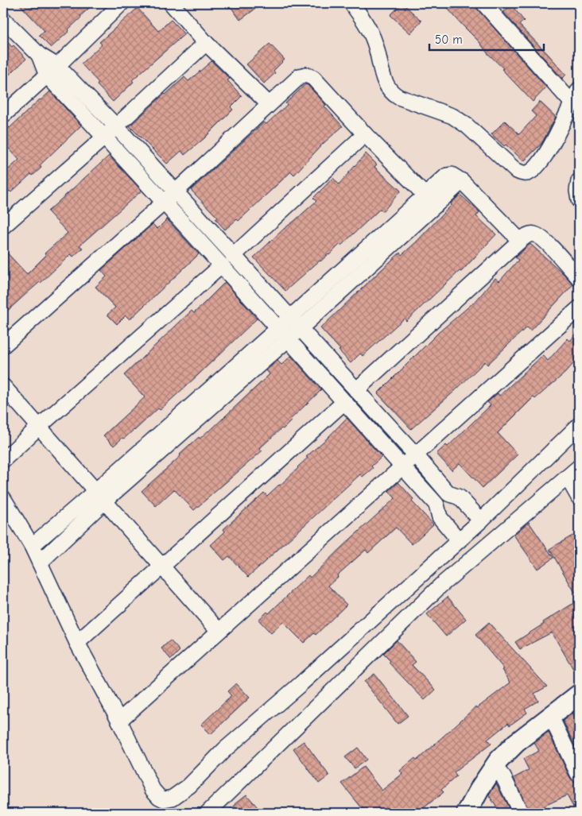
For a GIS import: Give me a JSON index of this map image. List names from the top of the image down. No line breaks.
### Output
{"scale_bar":"50 m"}
